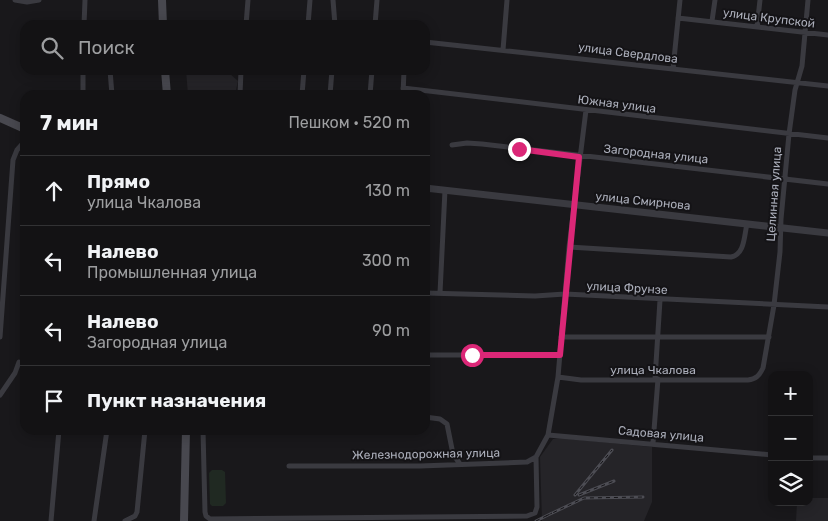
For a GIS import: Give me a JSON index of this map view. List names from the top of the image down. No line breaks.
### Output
{"streets":{"street":["улица Крупской","улица Свердлова","Южная улица","Загородная улица","Целинная улица","улица Смирнова","улица Фрунзе","улица Чкалова","Садовая улица","Железнодорожная улица"]},"crossings":[["улица Крупской","Целинная улица"],["улица Свердлова","Целинная улица"],["Южная улица","Целинная улица"],["Загородная улица","Целинная улица"],["Целинная улица","улица Смирнова"],["Целинная улица","улица Фрунзе"],["Целинная улица","улица Чкалова"]],"page":{"search":"Поиск","heading":["7 мин","Пешком · 520 m"],"list":[["Прямо","улица Чкалова","130 m"],["Налево","Промышленная улица","300 m"],["Налево","Загородная улица","90 m"],"Пункт назначения"],"map_buttons":["+","−"]}}
